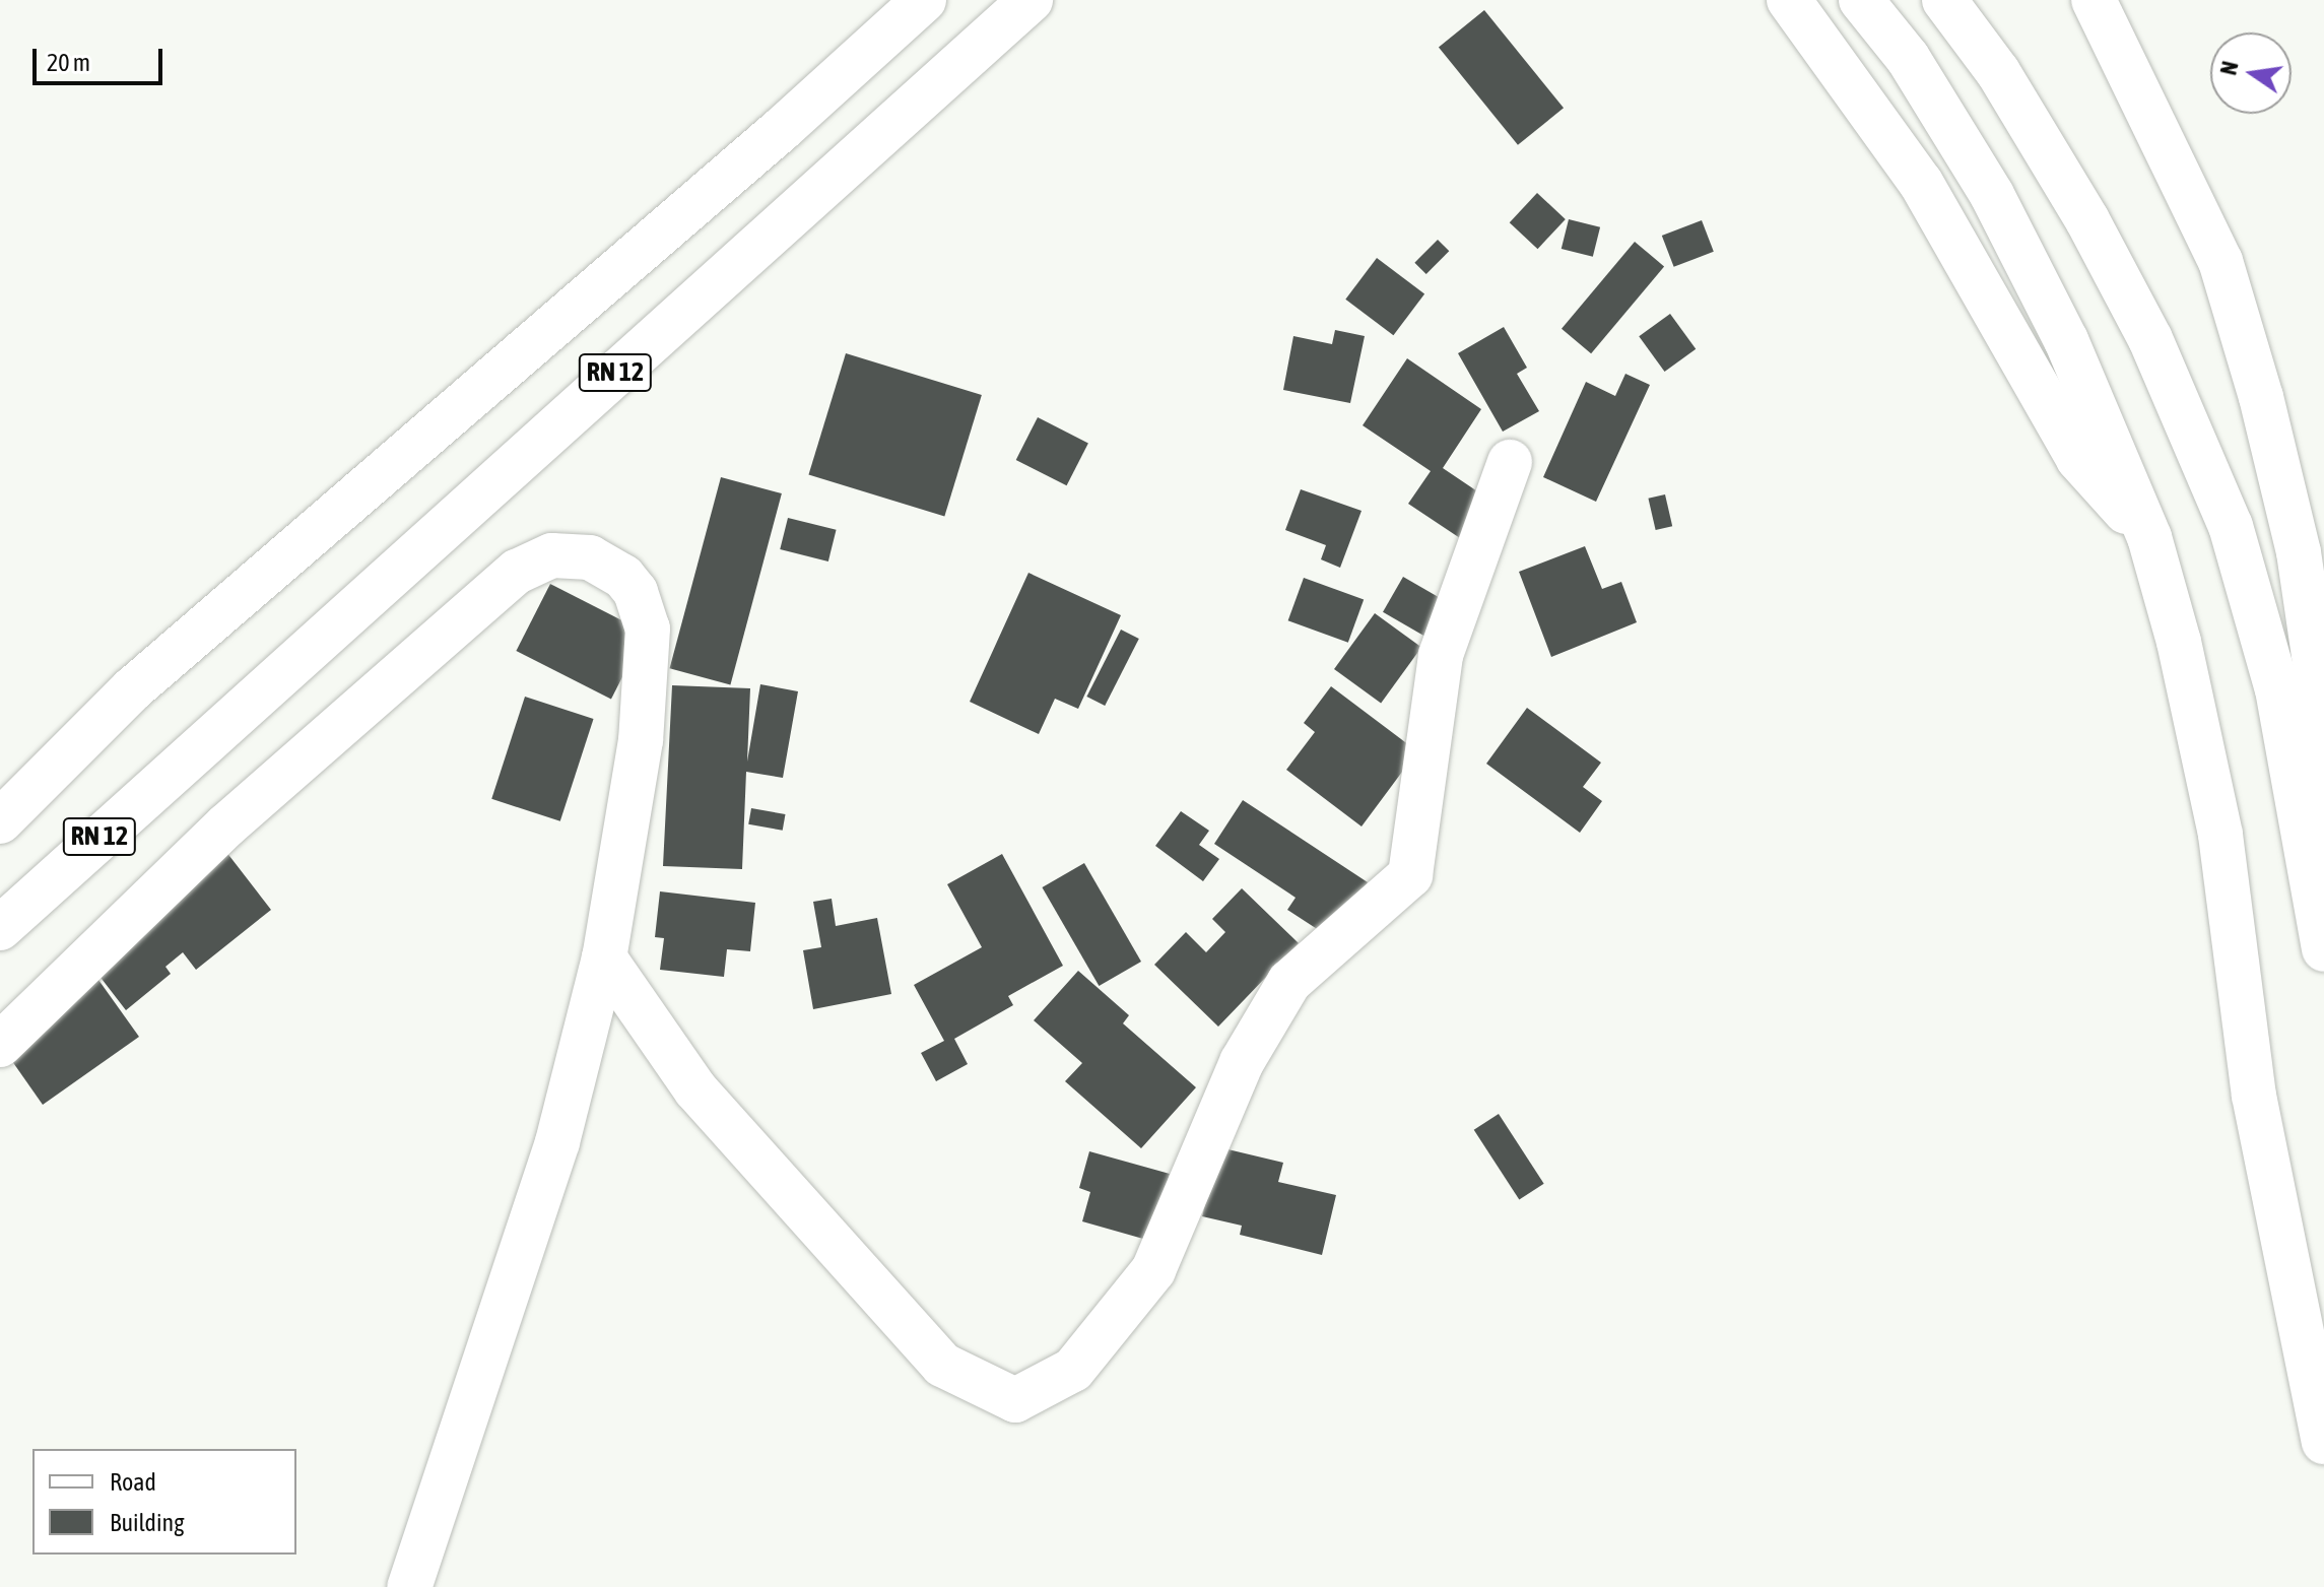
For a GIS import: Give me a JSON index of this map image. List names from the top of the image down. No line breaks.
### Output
{"streets":{"main road":["RN 12"]},"legend":["Road","Building"],"scale_bar":"20 m","north":"left"}
